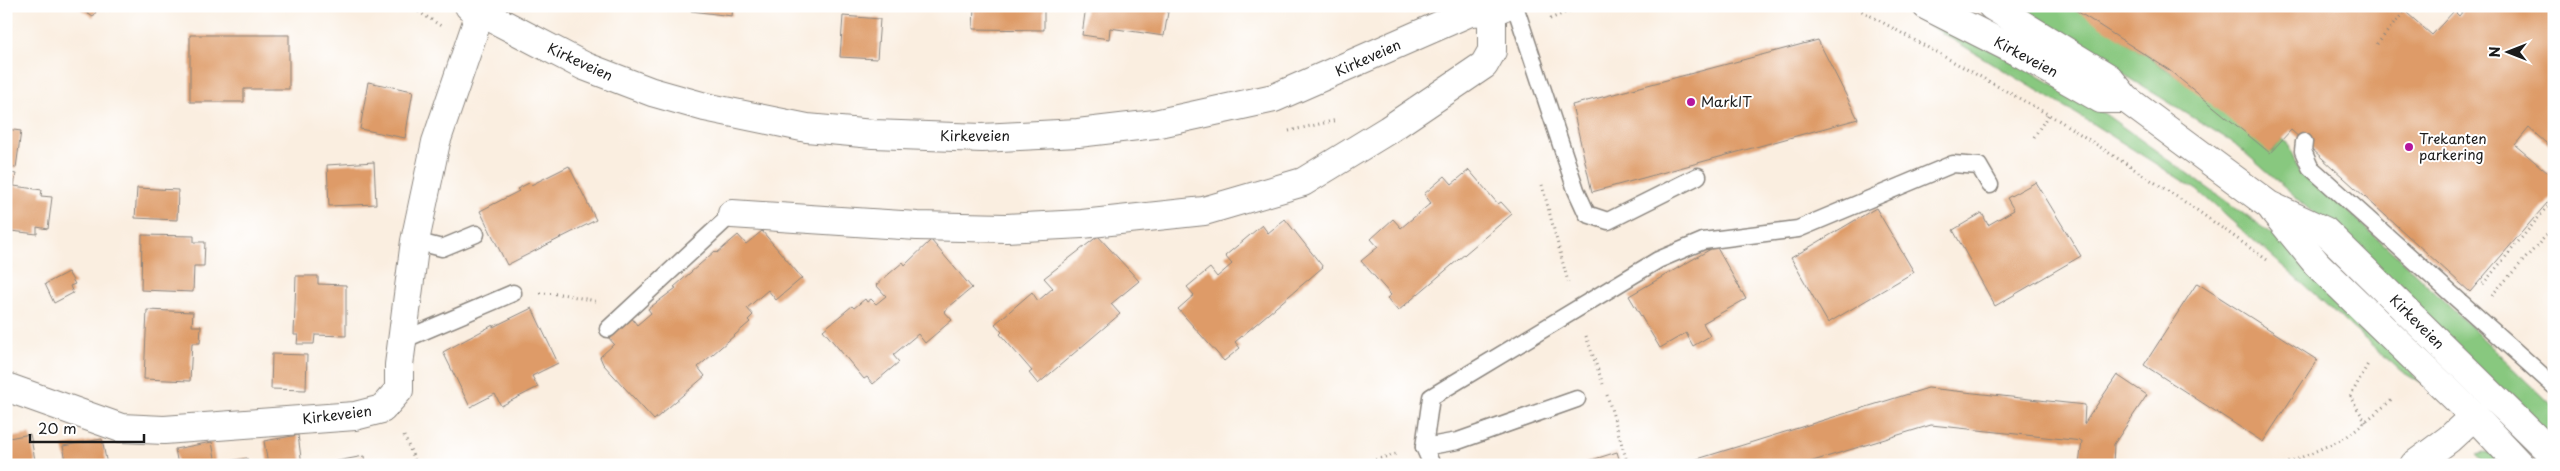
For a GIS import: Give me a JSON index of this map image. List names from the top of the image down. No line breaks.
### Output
{"streets":{"main road":["Kirkeveien"]},"places":["MarkIT","Trekanten parkering"],"scale_bar":"20 m","north":"left"}
